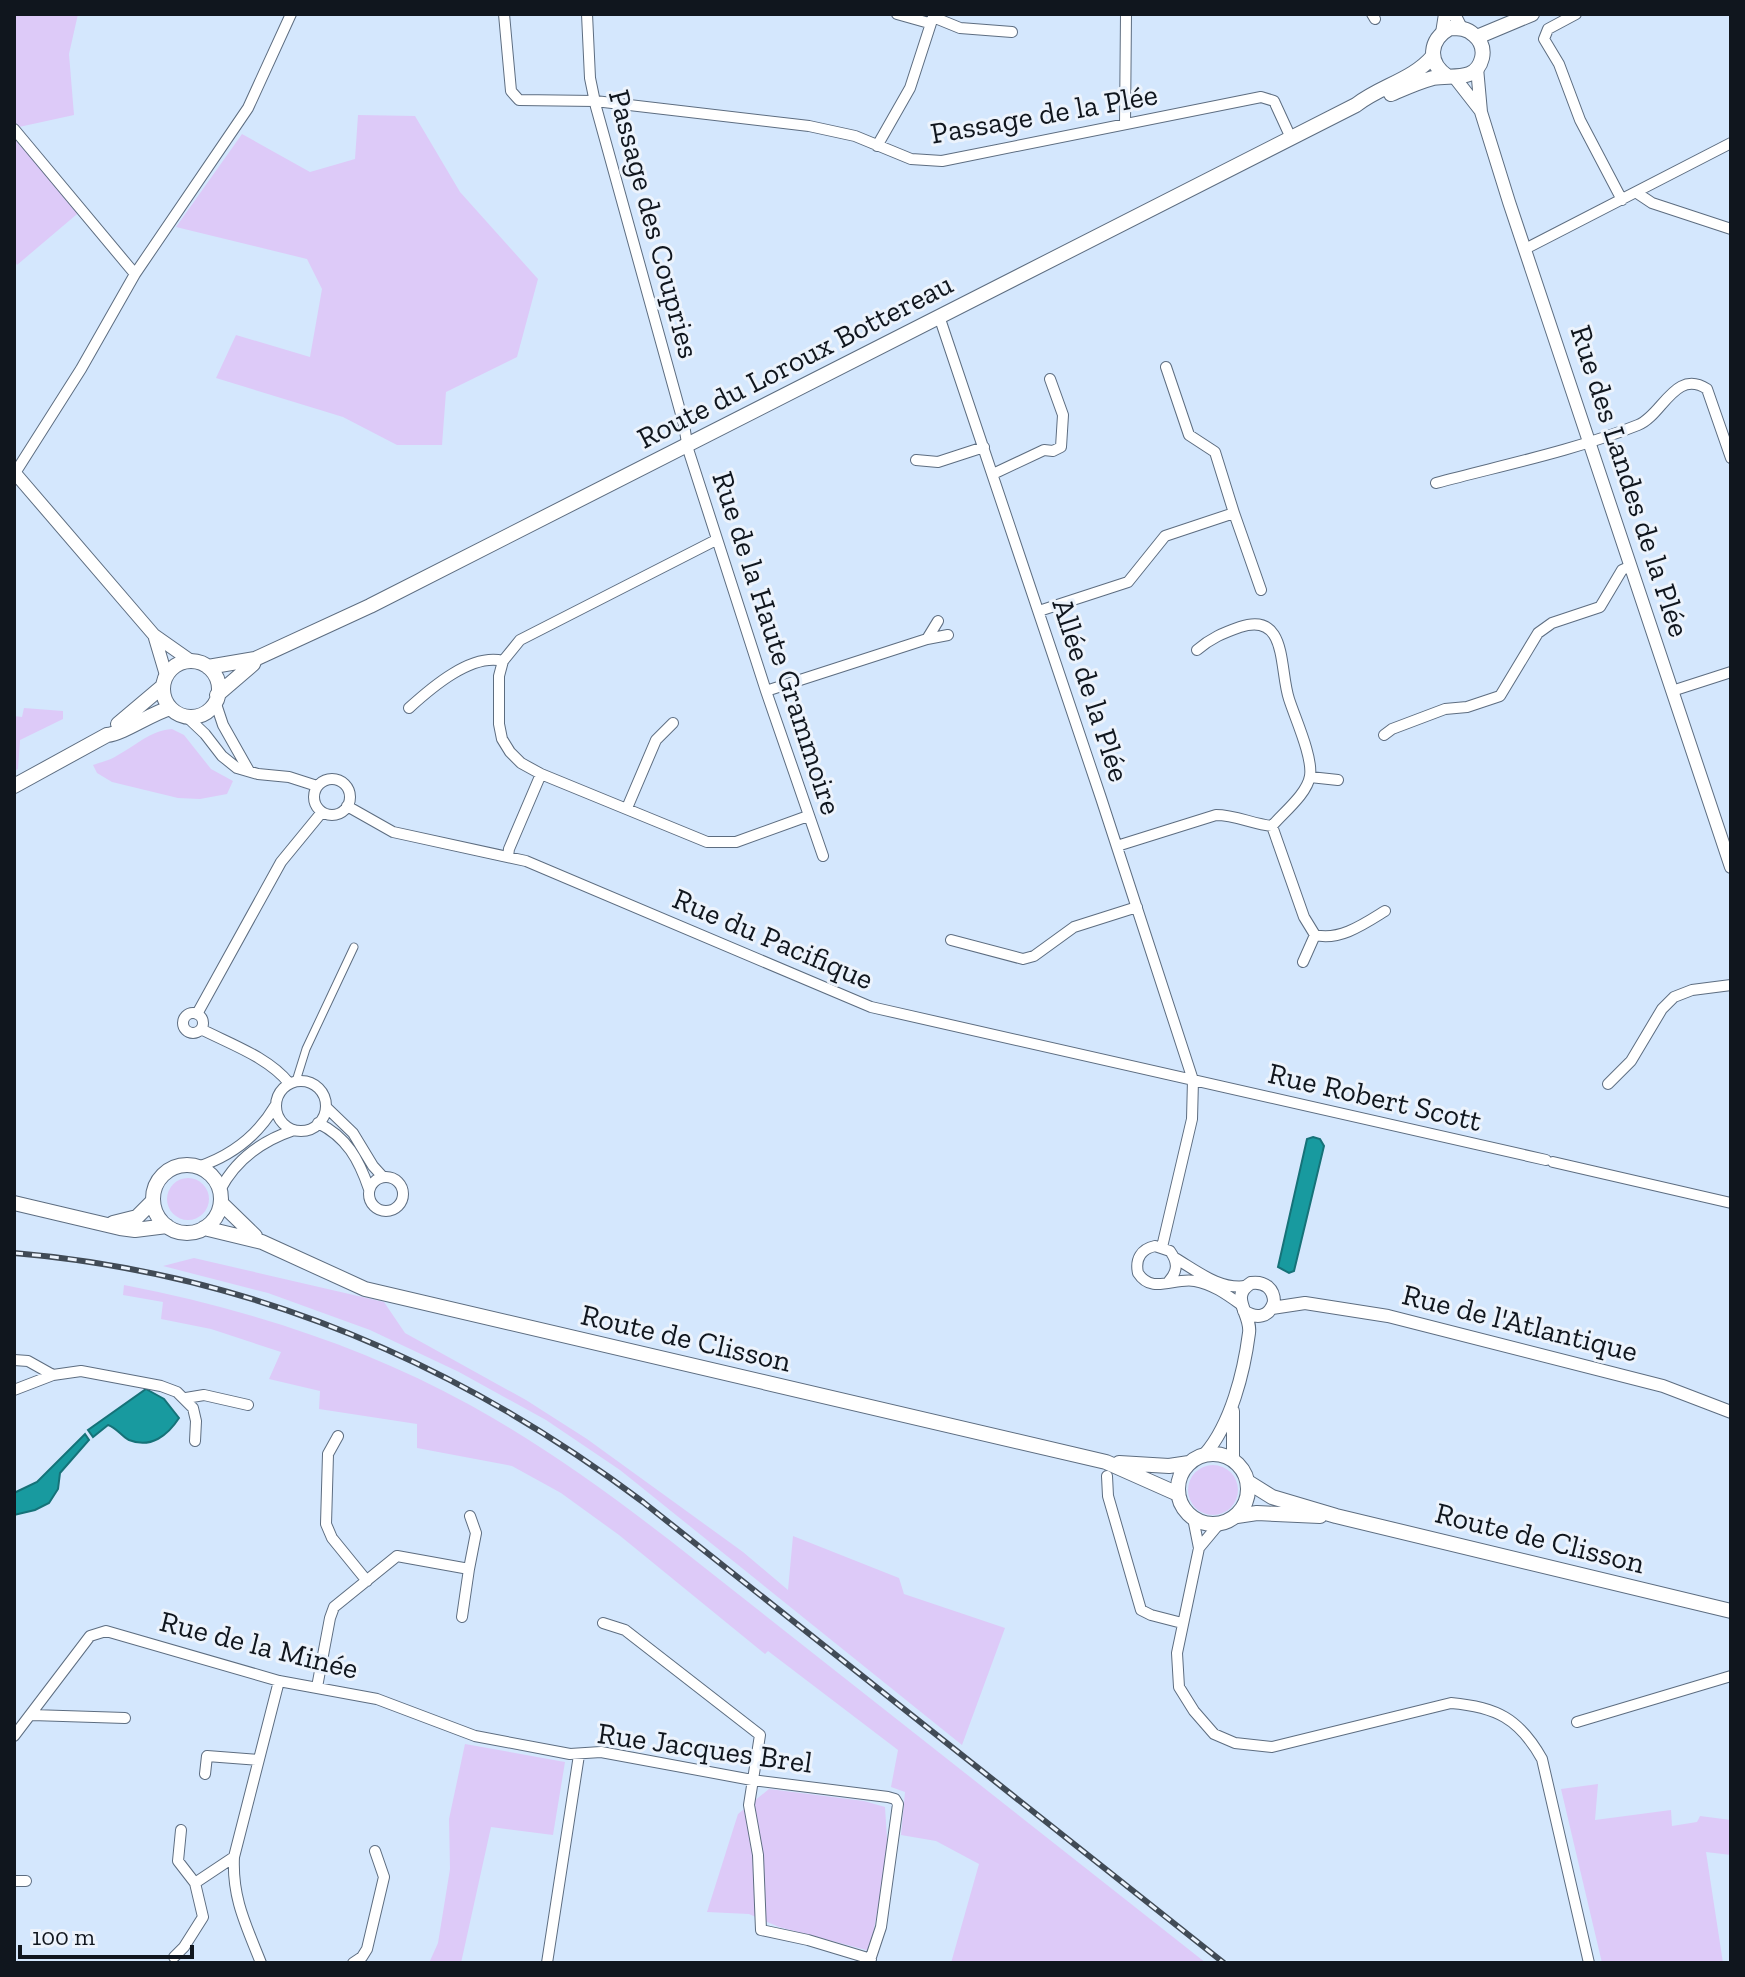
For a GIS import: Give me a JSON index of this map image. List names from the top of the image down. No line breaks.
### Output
{"streets":{"main road":["Route du Loroux Bottereau","Route de Clisson"],"street":["Passage de la Plée","Passage des Coupries","Rue des Landes de la Plée","Rue de la Haute Grammoire","Allée de la Plée","Rue du Pacifique","Rue Robert Scott","Rue de l'Atlantique","Rue de la Minée","Rue Jacques Brel"]},"crossings":[["Passage de la Plée","Passage des Coupries"],["Passage de la Plée","Route du Loroux Bottereau"],["Passage des Coupries","Route du Loroux Bottereau"],["Passage des Coupries","Rue de la Haute Grammoire"],["Route du Loroux Bottereau","Rue de la Haute Grammoire"],["Route du Loroux Bottereau","Allée de la Plée"],["Allée de la Plée","Rue du Pacifique"],["Allée de la Plée","Rue Robert Scott"],["Rue du Pacifique","Rue Robert Scott"],["Rue de la Minée","Rue Jacques Brel"]],"scale_bar":"100 m"}
